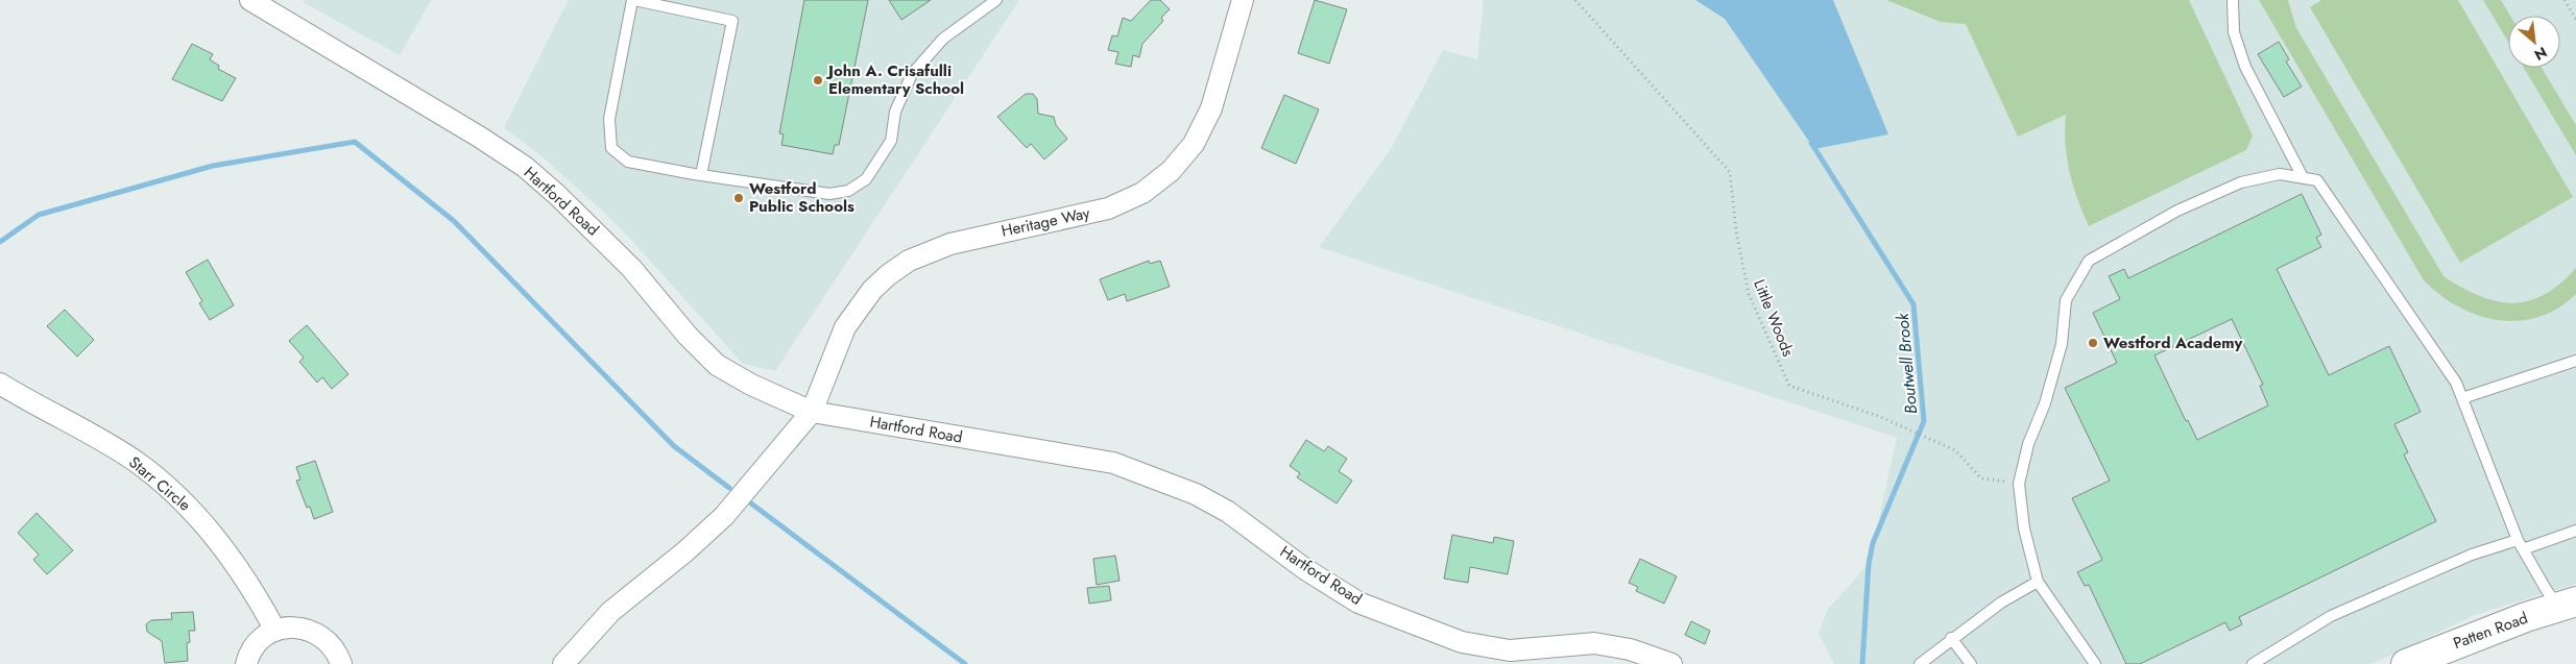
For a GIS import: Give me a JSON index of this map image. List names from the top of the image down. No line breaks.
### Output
{"streets":{"street":["Hartford Road","Heritage Way","Starr Circle","Patten Road"],"path":["Little Woods"]},"crossings":[["Hartford Road","Heritage Way"]],"water":["Boutwell Brook"],"places":["John A. Crisafulli Elementary School","Westford Public Schools","Westford Academy"],"north":"bottom right"}
